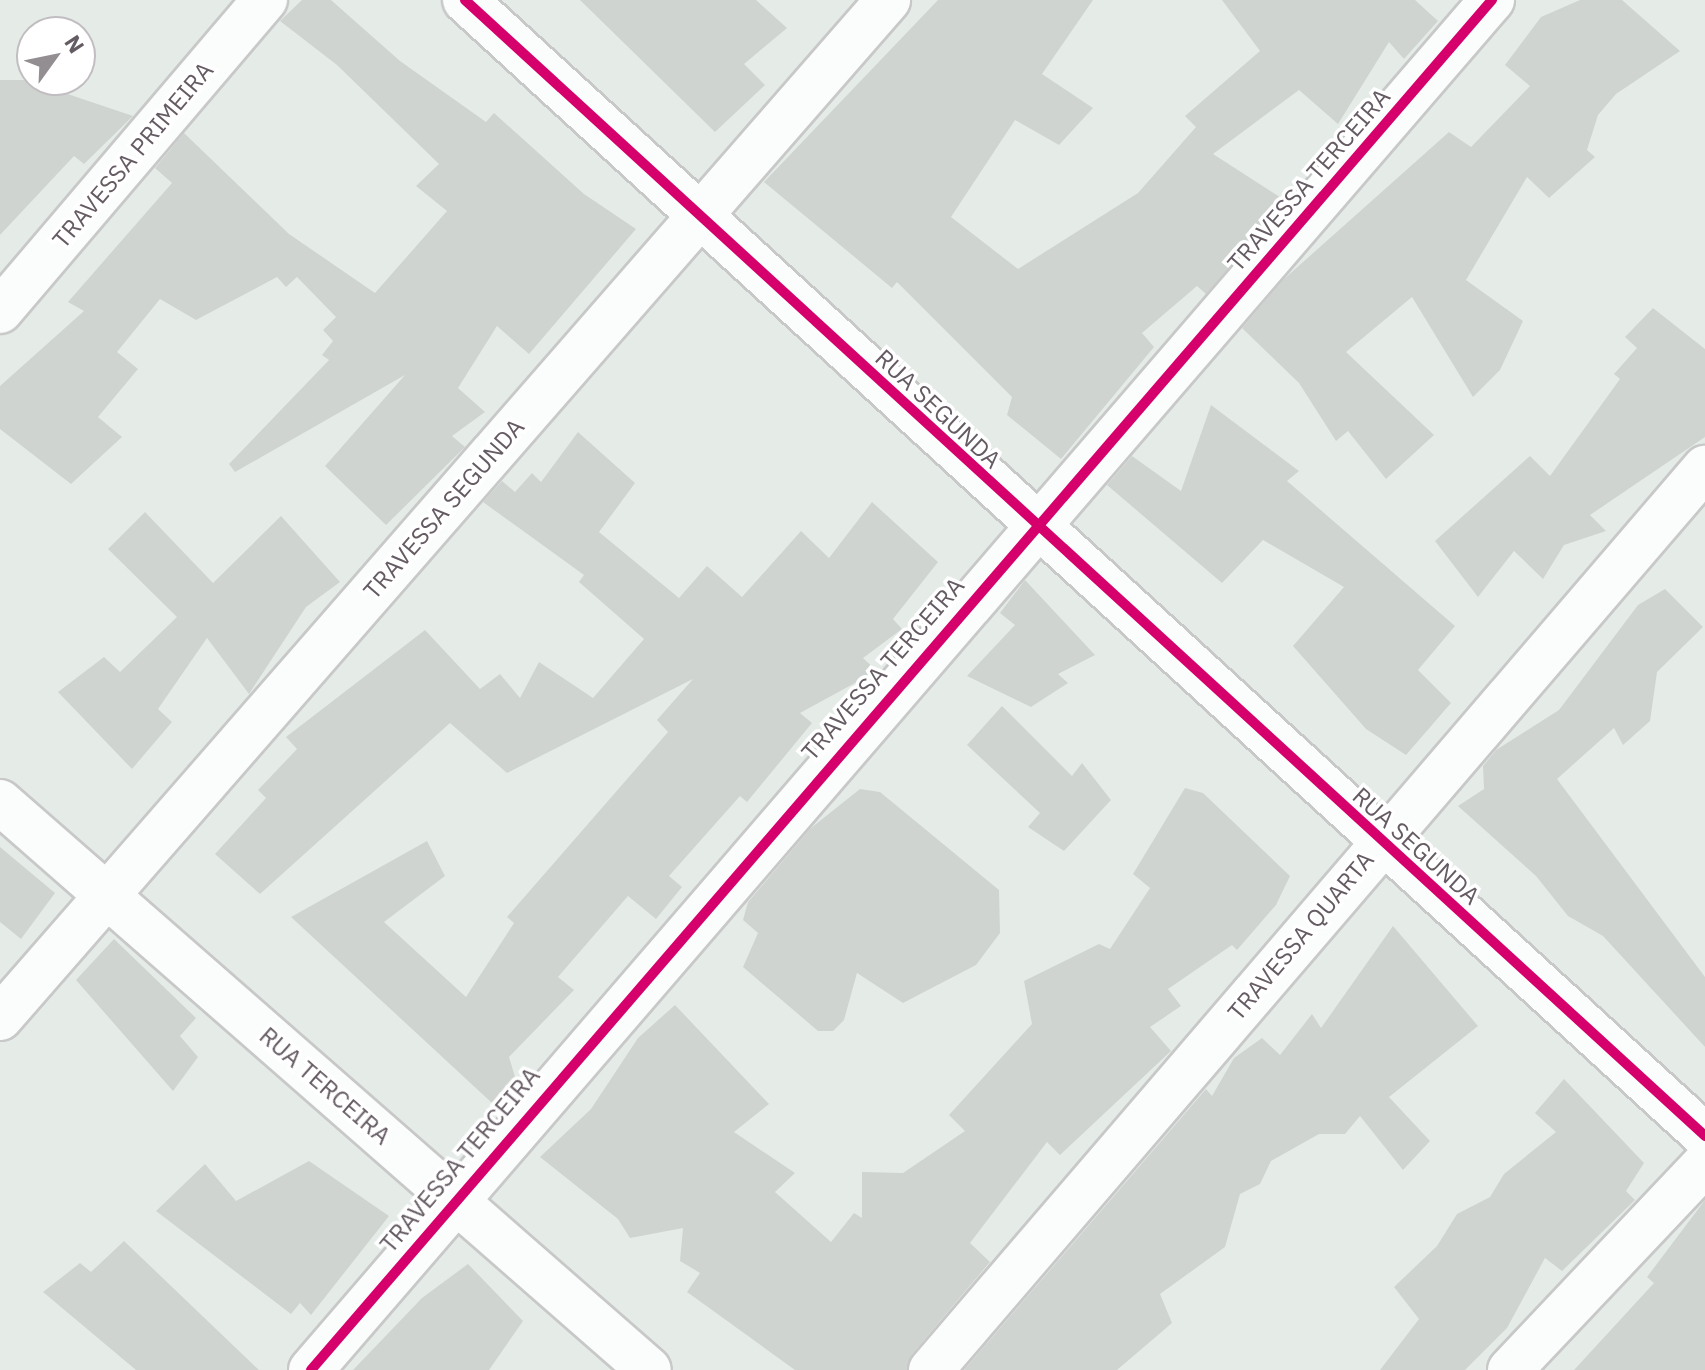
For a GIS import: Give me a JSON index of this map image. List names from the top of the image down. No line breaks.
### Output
{"streets":{"street":["TRAVESSA PRIMEIRA","TRAVESSA TERCEIRA","RUA SEGUNDA","TRAVESSA SEGUNDA","TRAVESSA QUARTA","RUA TERCEIRA"]},"crossings":[["TRAVESSA TERCEIRA","RUA SEGUNDA"],["TRAVESSA TERCEIRA","RUA TERCEIRA"],["RUA SEGUNDA","TRAVESSA SEGUNDA"],["RUA SEGUNDA","TRAVESSA QUARTA"],["TRAVESSA SEGUNDA","RUA TERCEIRA"]],"north":"top right"}
